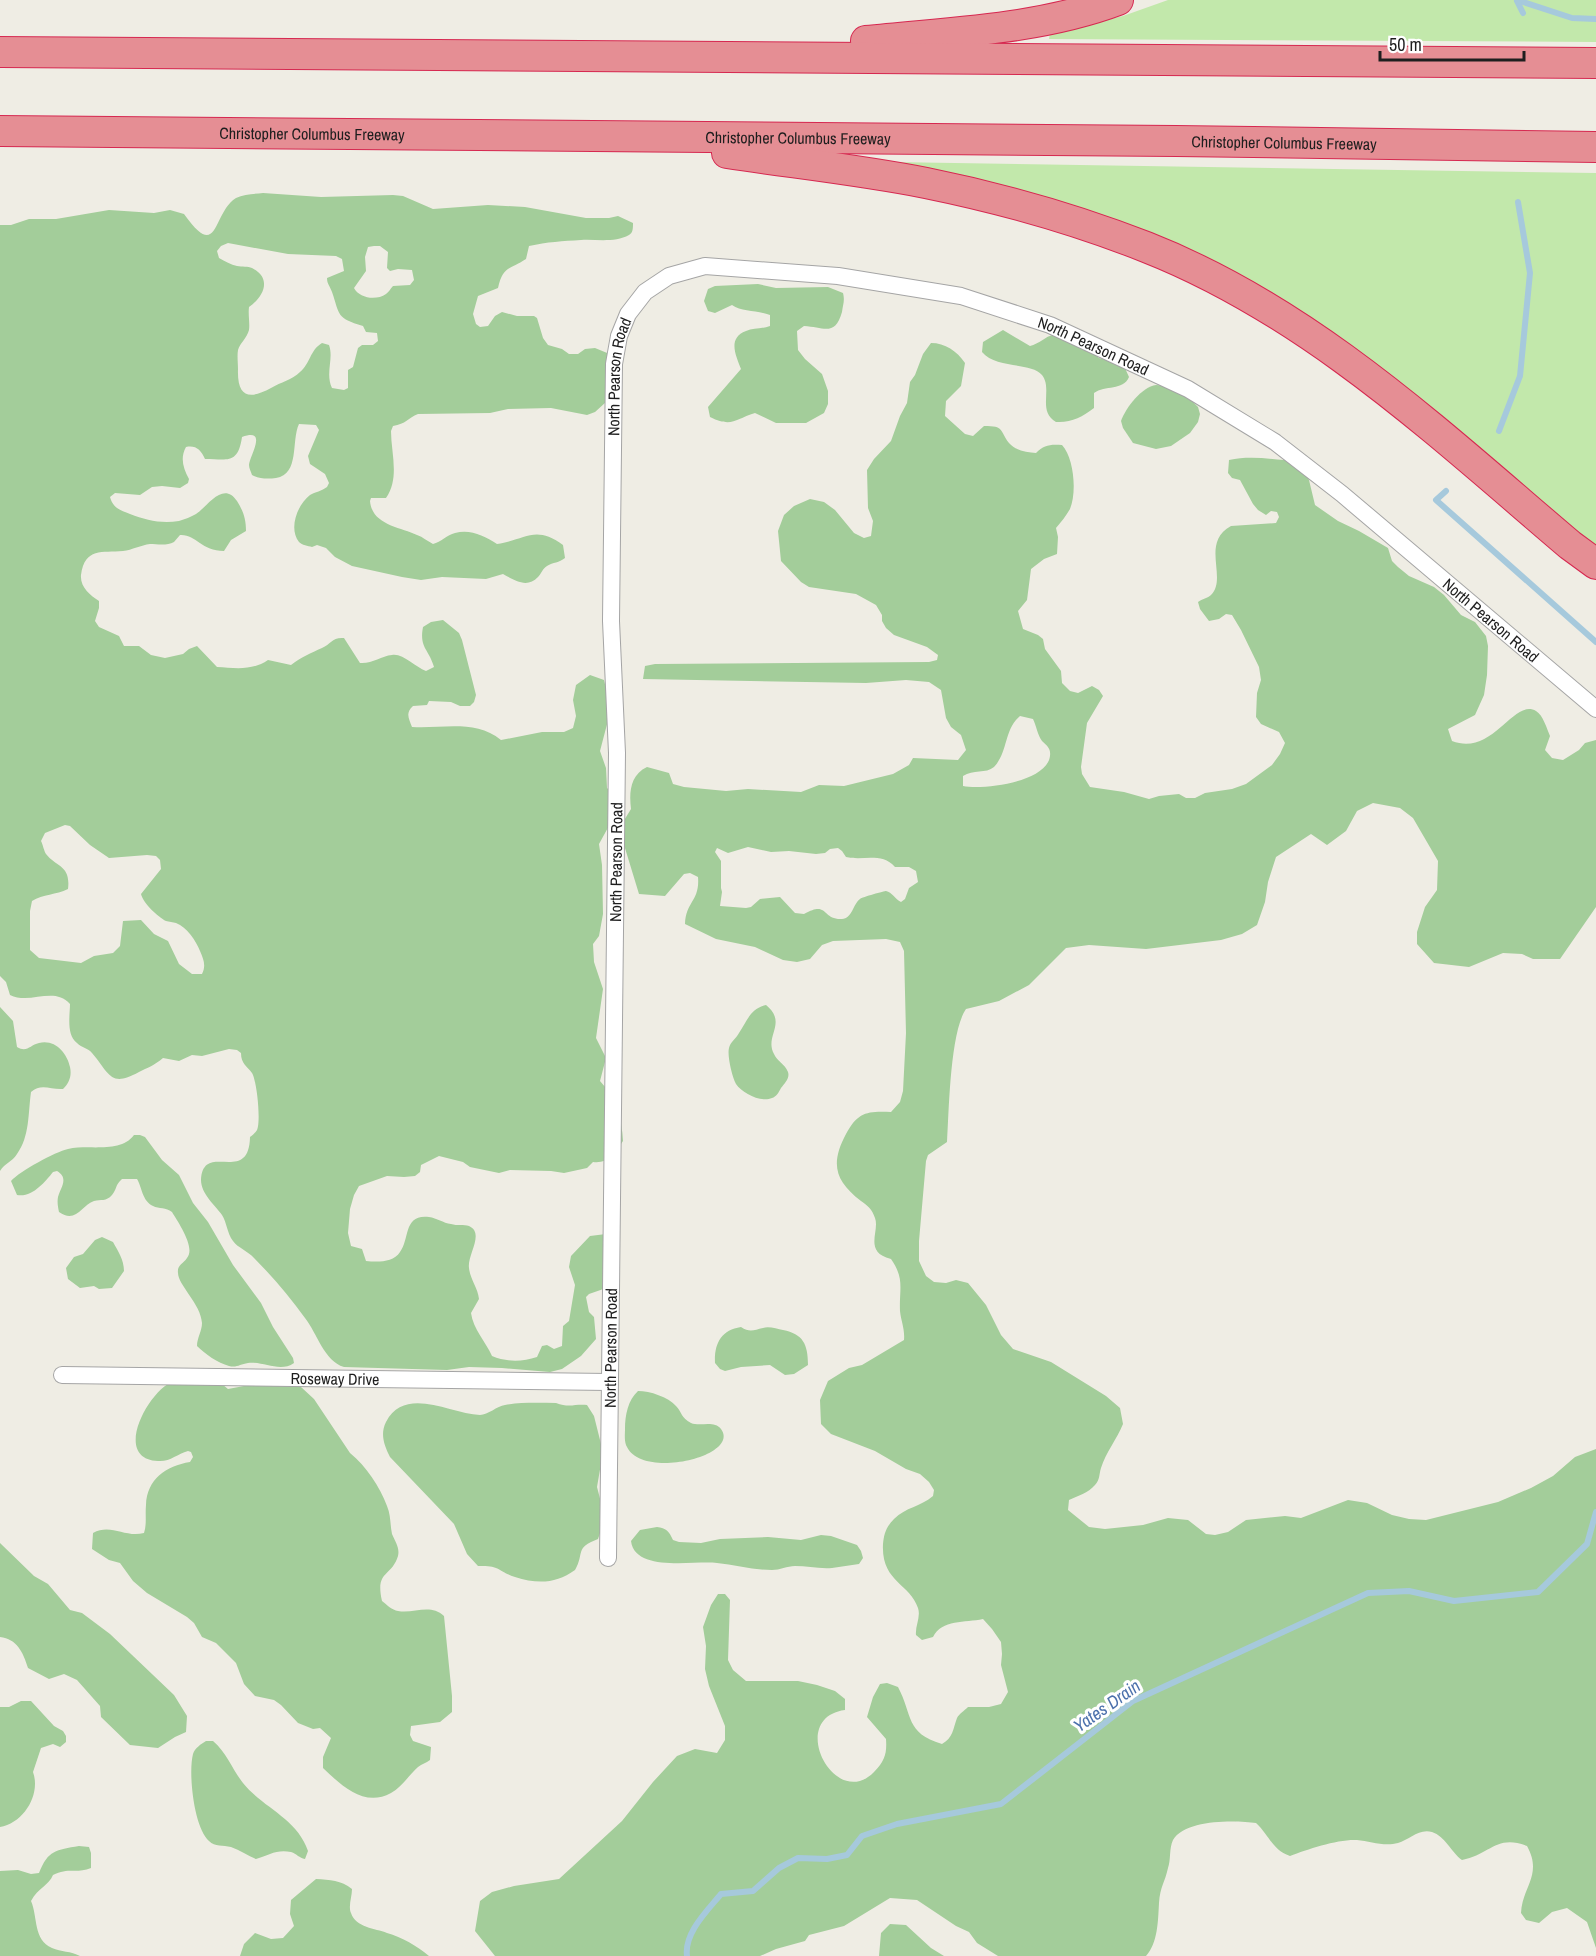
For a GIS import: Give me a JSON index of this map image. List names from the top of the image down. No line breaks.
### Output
{"streets":{"highway":["Christopher Columbus Freeway"],"street":["North Pearson Road","Roseway Drive"]},"crossings":[["North Pearson Road","Roseway Drive"]],"water":["Yates Drain"],"scale_bar":"50 m"}
